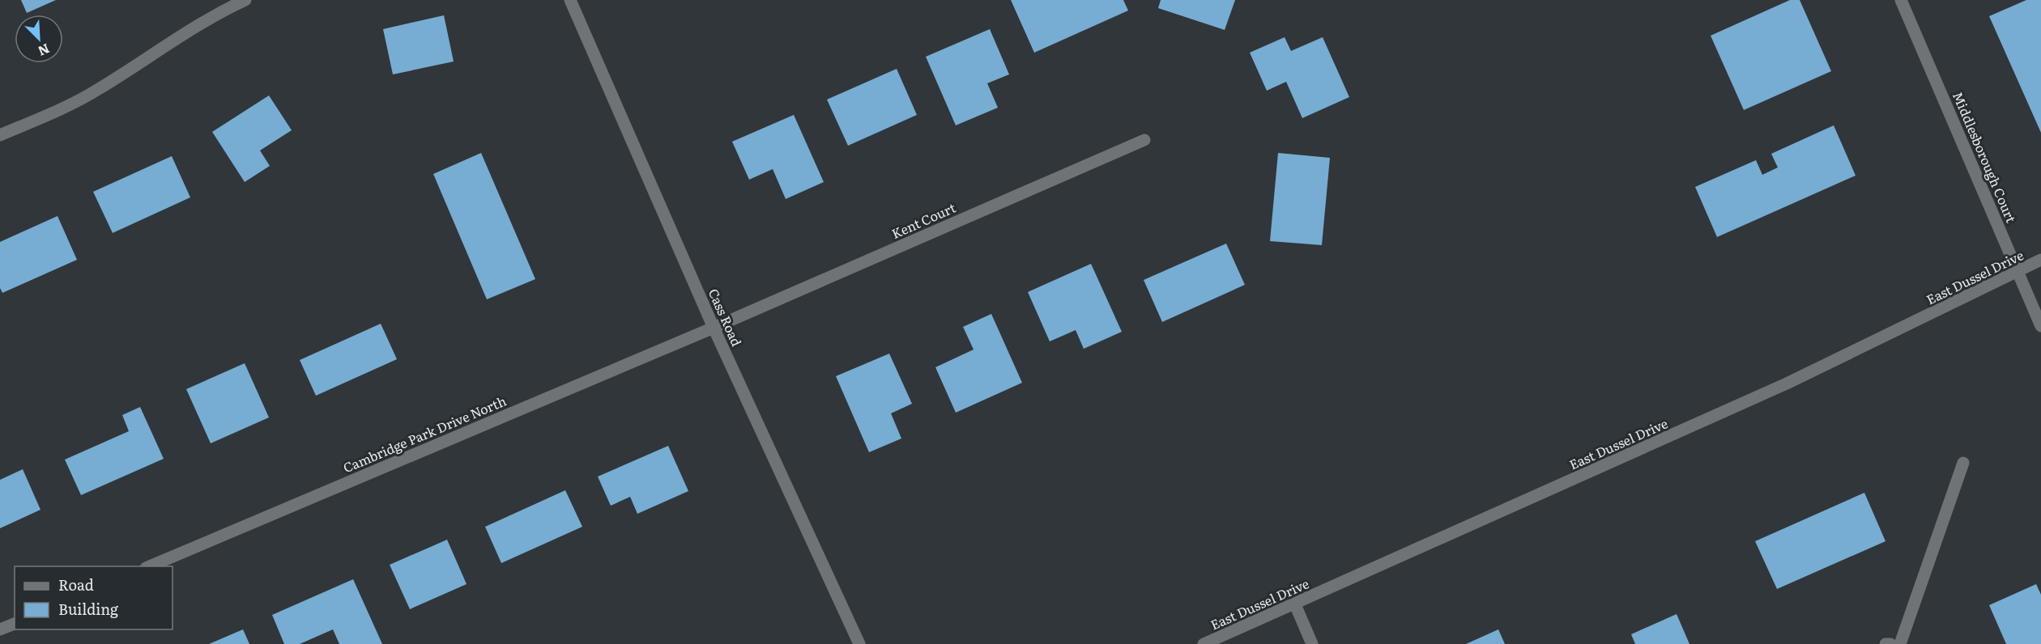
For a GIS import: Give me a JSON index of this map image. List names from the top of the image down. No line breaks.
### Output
{"streets":{"street":["Middlesborough Court","Kent Court","East Dussel Drive","Cass Road","Cambridge Park Drive North"]},"crossings":[["Middlesborough Court","East Dussel Drive"],["Kent Court","Cass Road"],["Kent Court","Cambridge Park Drive North"],["Cass Road","Cambridge Park Drive North"]],"legend":["Road","Building"],"north":"bottom right"}
